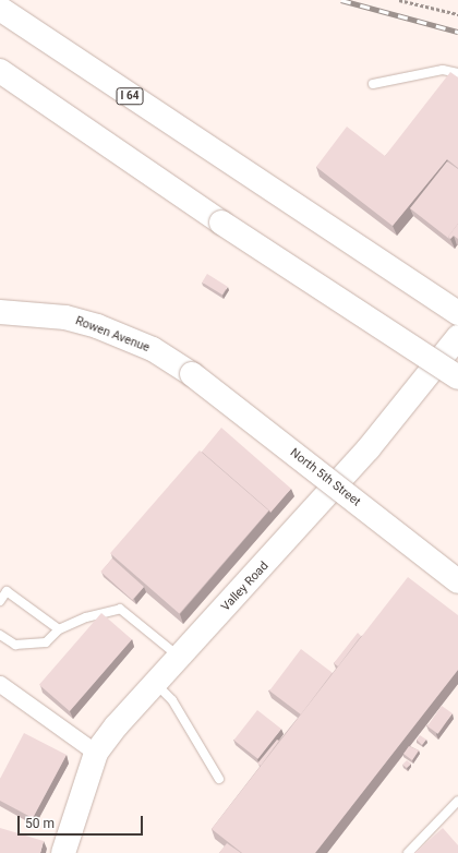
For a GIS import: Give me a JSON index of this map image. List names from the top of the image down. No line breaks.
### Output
{"streets":{"main road":["I 64","Rowen Avenue","North 5th Street","Valley Road"]},"crossings":[["Rowen Avenue","North 5th Street"]],"scale_bar":"50 m"}
